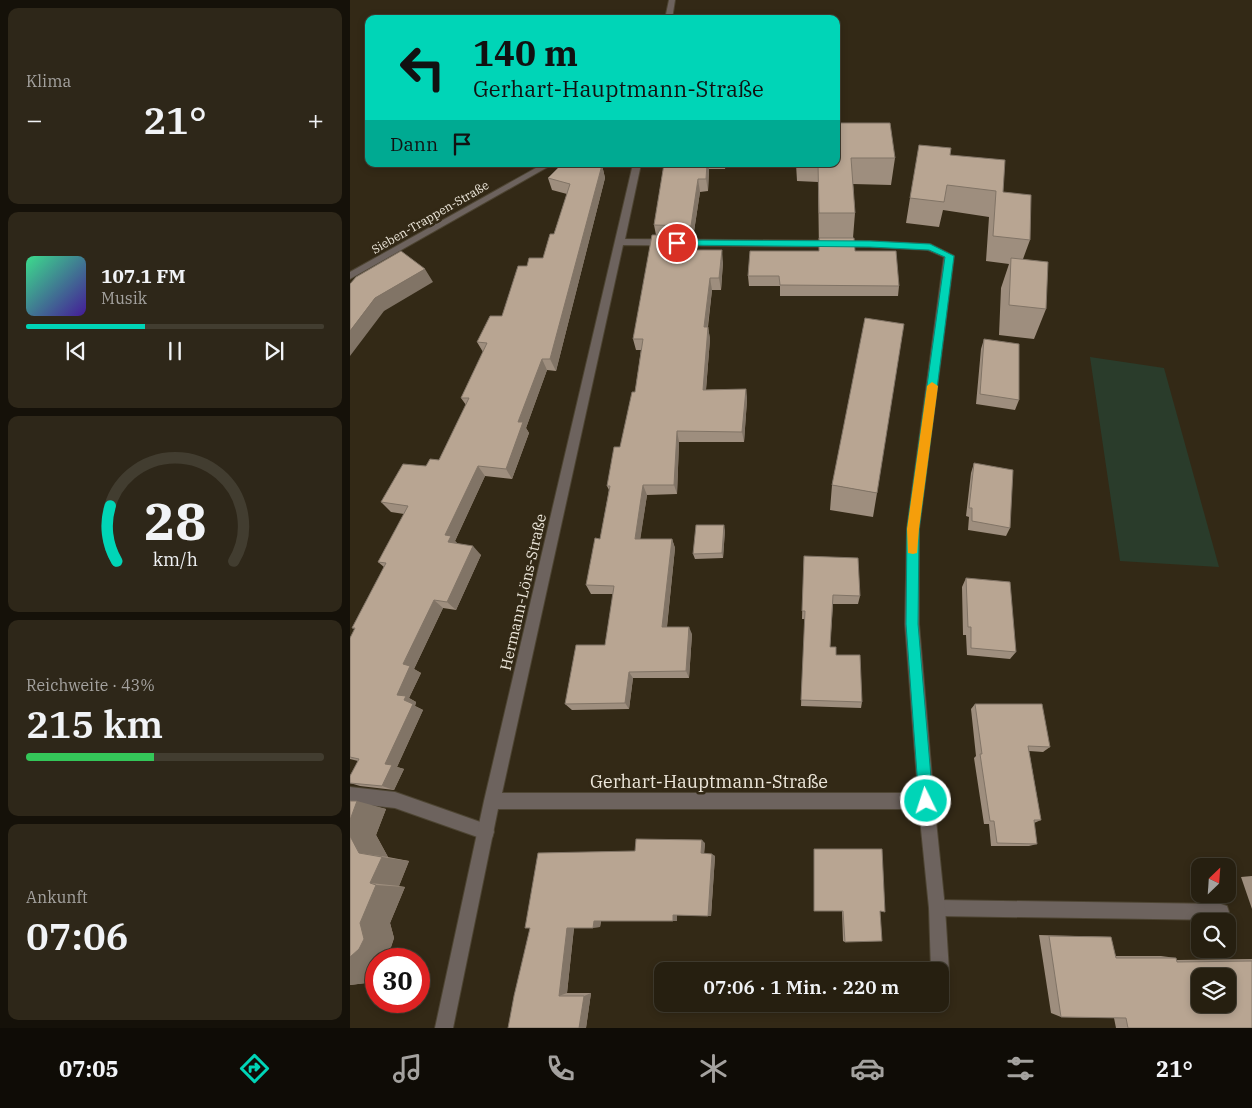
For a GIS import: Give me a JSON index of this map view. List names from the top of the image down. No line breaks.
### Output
{"streets":{"street":["Sieben-Trappen-Straße","Hermann-Löns-Straße","Gerhart-Hauptmann-Straße"]},"crossings":[["Hermann-Löns-Straße","Gerhart-Hauptmann-Straße"]],"north":"top right","page":{"tile":["Klima",["Reichweite · 43%","215 km"],["Ankunft","07:06"]],"turn":["140 m","Gerhart-Hauptmann-Straße"],"heat":["−","21°","+"],"then":"Dann","song":["107.1 FM","Musik"],"limit":"30","trip":"07:06 · 1 Min. · 220 m","tabs":["07:05","21°"],"gauge":["28","km/h"]}}
